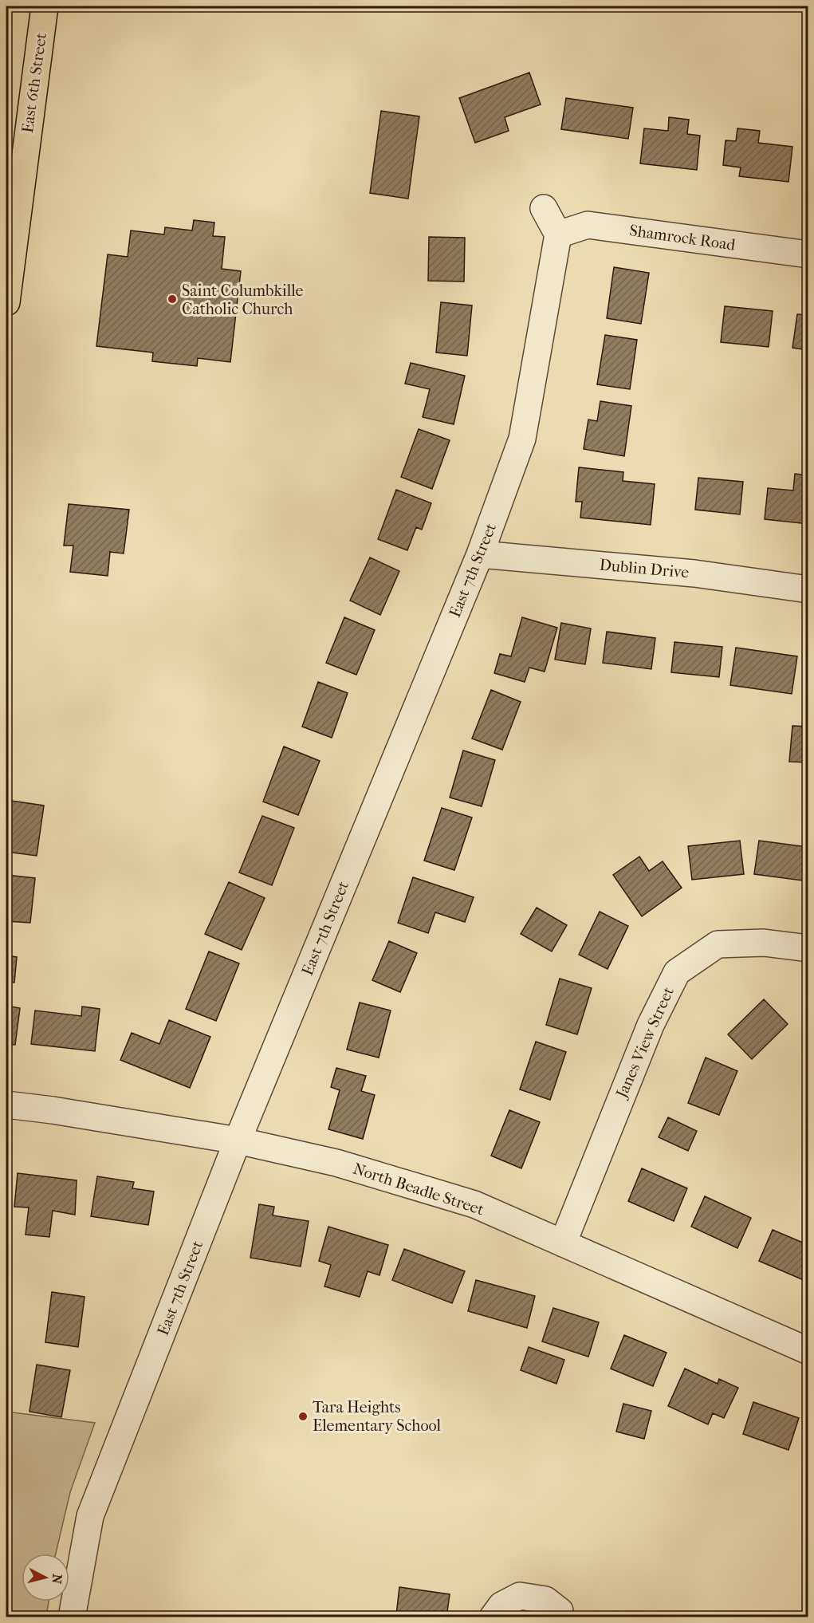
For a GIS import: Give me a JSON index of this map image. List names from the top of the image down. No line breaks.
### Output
{"streets":{"main road":["East 6th Street"],"street":["Shamrock Road","Dublin Drive","East 7th Street","Janes View Street","North Beadle Street"]},"crossings":[["Shamrock Road","East 7th Street"],["Dublin Drive","East 7th Street"],["East 7th Street","North Beadle Street"],["Janes View Street","North Beadle Street"]],"places":["Saint Columbkille Catholic Church","Tara Heights Elementary School"],"north":"right"}
